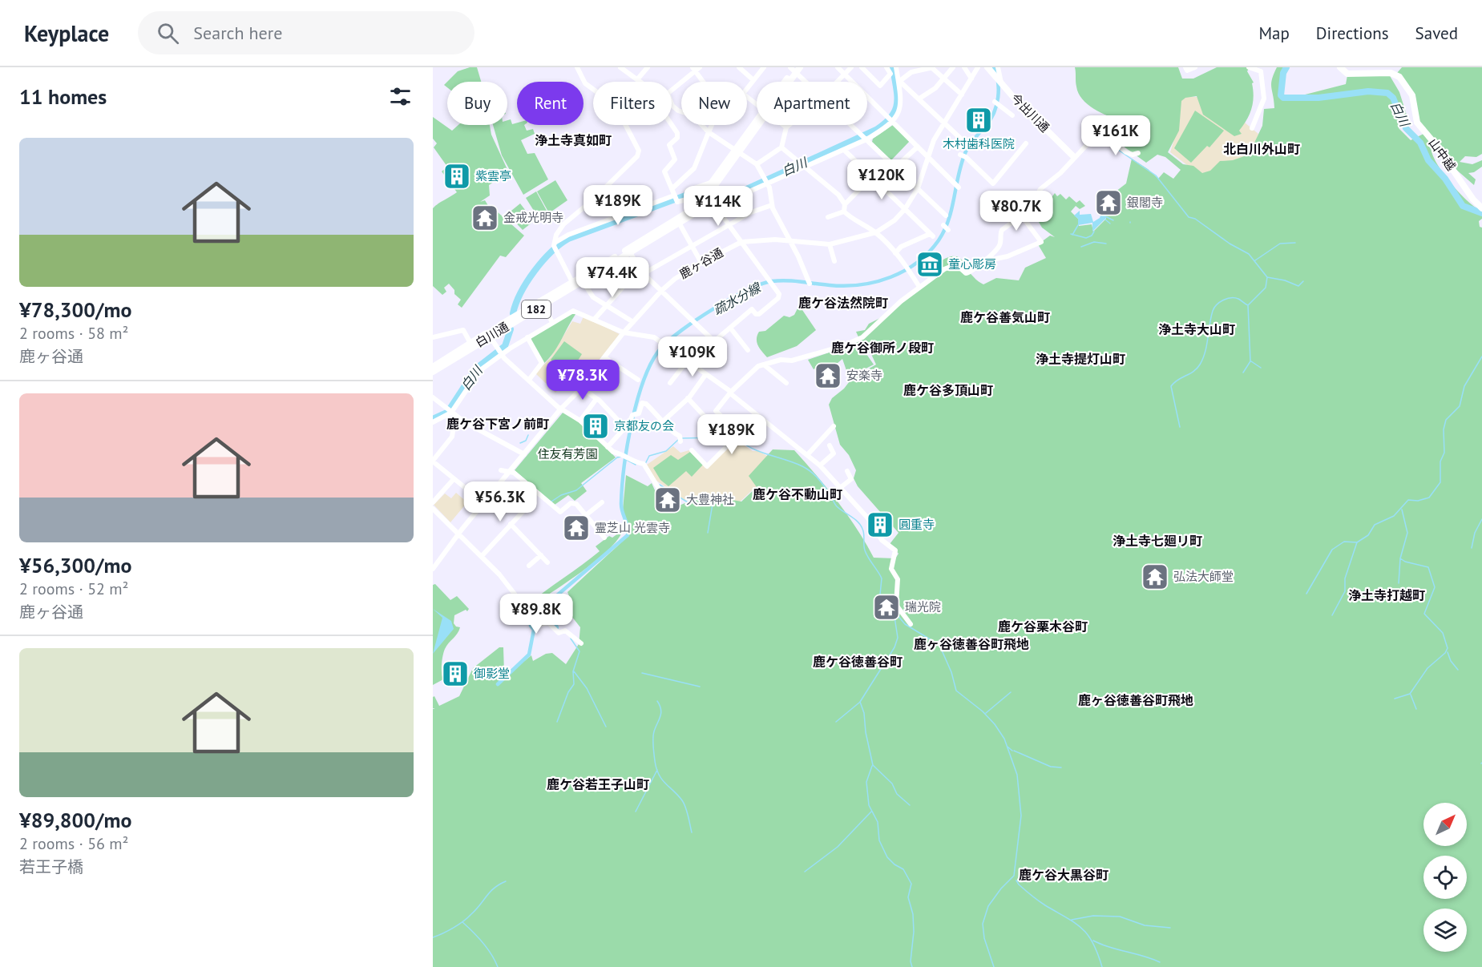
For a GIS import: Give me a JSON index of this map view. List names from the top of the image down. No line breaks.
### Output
{"streets":{"main road":["今出川通","山中越","182","白川通"],"street":["鹿ヶ谷通"]},"districts":["浄土寺真如町","北白川外山町","鹿ケ谷法然院町","鹿ケ谷善気山町","浄土寺大山町","鹿ケ谷御所ノ段町","浄土寺提灯山町","鹿ケ谷多頂山町","鹿ケ谷下宮ノ前町","鹿ケ谷不動山町","浄土寺七廻リ町","浄土寺打越町","鹿ケ谷栗木谷町","鹿ヶ谷徳善谷町飛地","鹿ケ谷徳善谷町","鹿ヶ谷徳善谷町飛地","鹿ケ谷若王子山町","鹿ケ谷大黒谷町"],"water":["白川","疏水分線"],"parks":["住友有芳園"],"places":{"building":["木村歯科医院","紫雲亭","京都友の会","圓重寺","御影堂"],"temple":["銀閣寺","金戒光明寺","安楽寺","大豊神社","霊芝山 光雲寺","弘法大師堂","瑞光院"],"museum":["童心彫房"]},"north":"top right","page":{"header":"Keyplace","search":"Search here","nav":["Map","Directions","Saved"],"heading":"11 homes","chip":["Buy","Rent","Filters","New","Apartment"],"price":["¥161K","¥120K","¥189K","¥114K","¥80.7K","¥74.4K","¥109K","¥78.3K","¥189K","¥56.3K","¥89.8K"],"list":[{"name":"¥78,300/mo","note":"2 rooms · 58 m² · 鹿ヶ谷通"},{"name":"¥56,300/mo","note":"2 rooms · 52 m² · 鹿ヶ谷通"},{"name":"¥89,800/mo","note":"2 rooms · 56 m² · 若王子橋"}]}}
